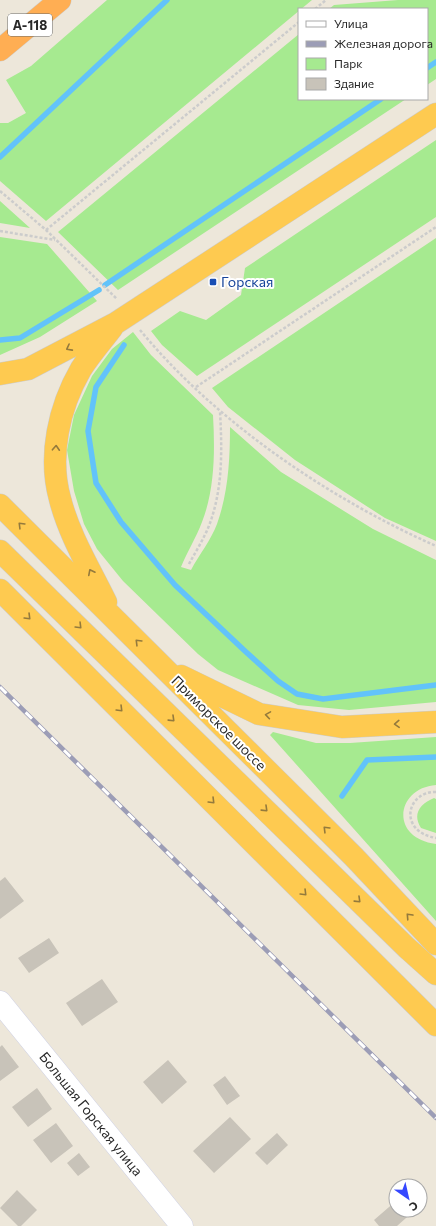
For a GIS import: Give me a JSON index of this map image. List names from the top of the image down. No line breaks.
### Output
{"streets":{"highway":["А-118","Приморское шоссе"],"street":["Большая Горская улица"]},"places":{"transit":["Горская"]},"legend":["Улица","Железная дорога","Парк","Здание"],"north":"bottom right"}
